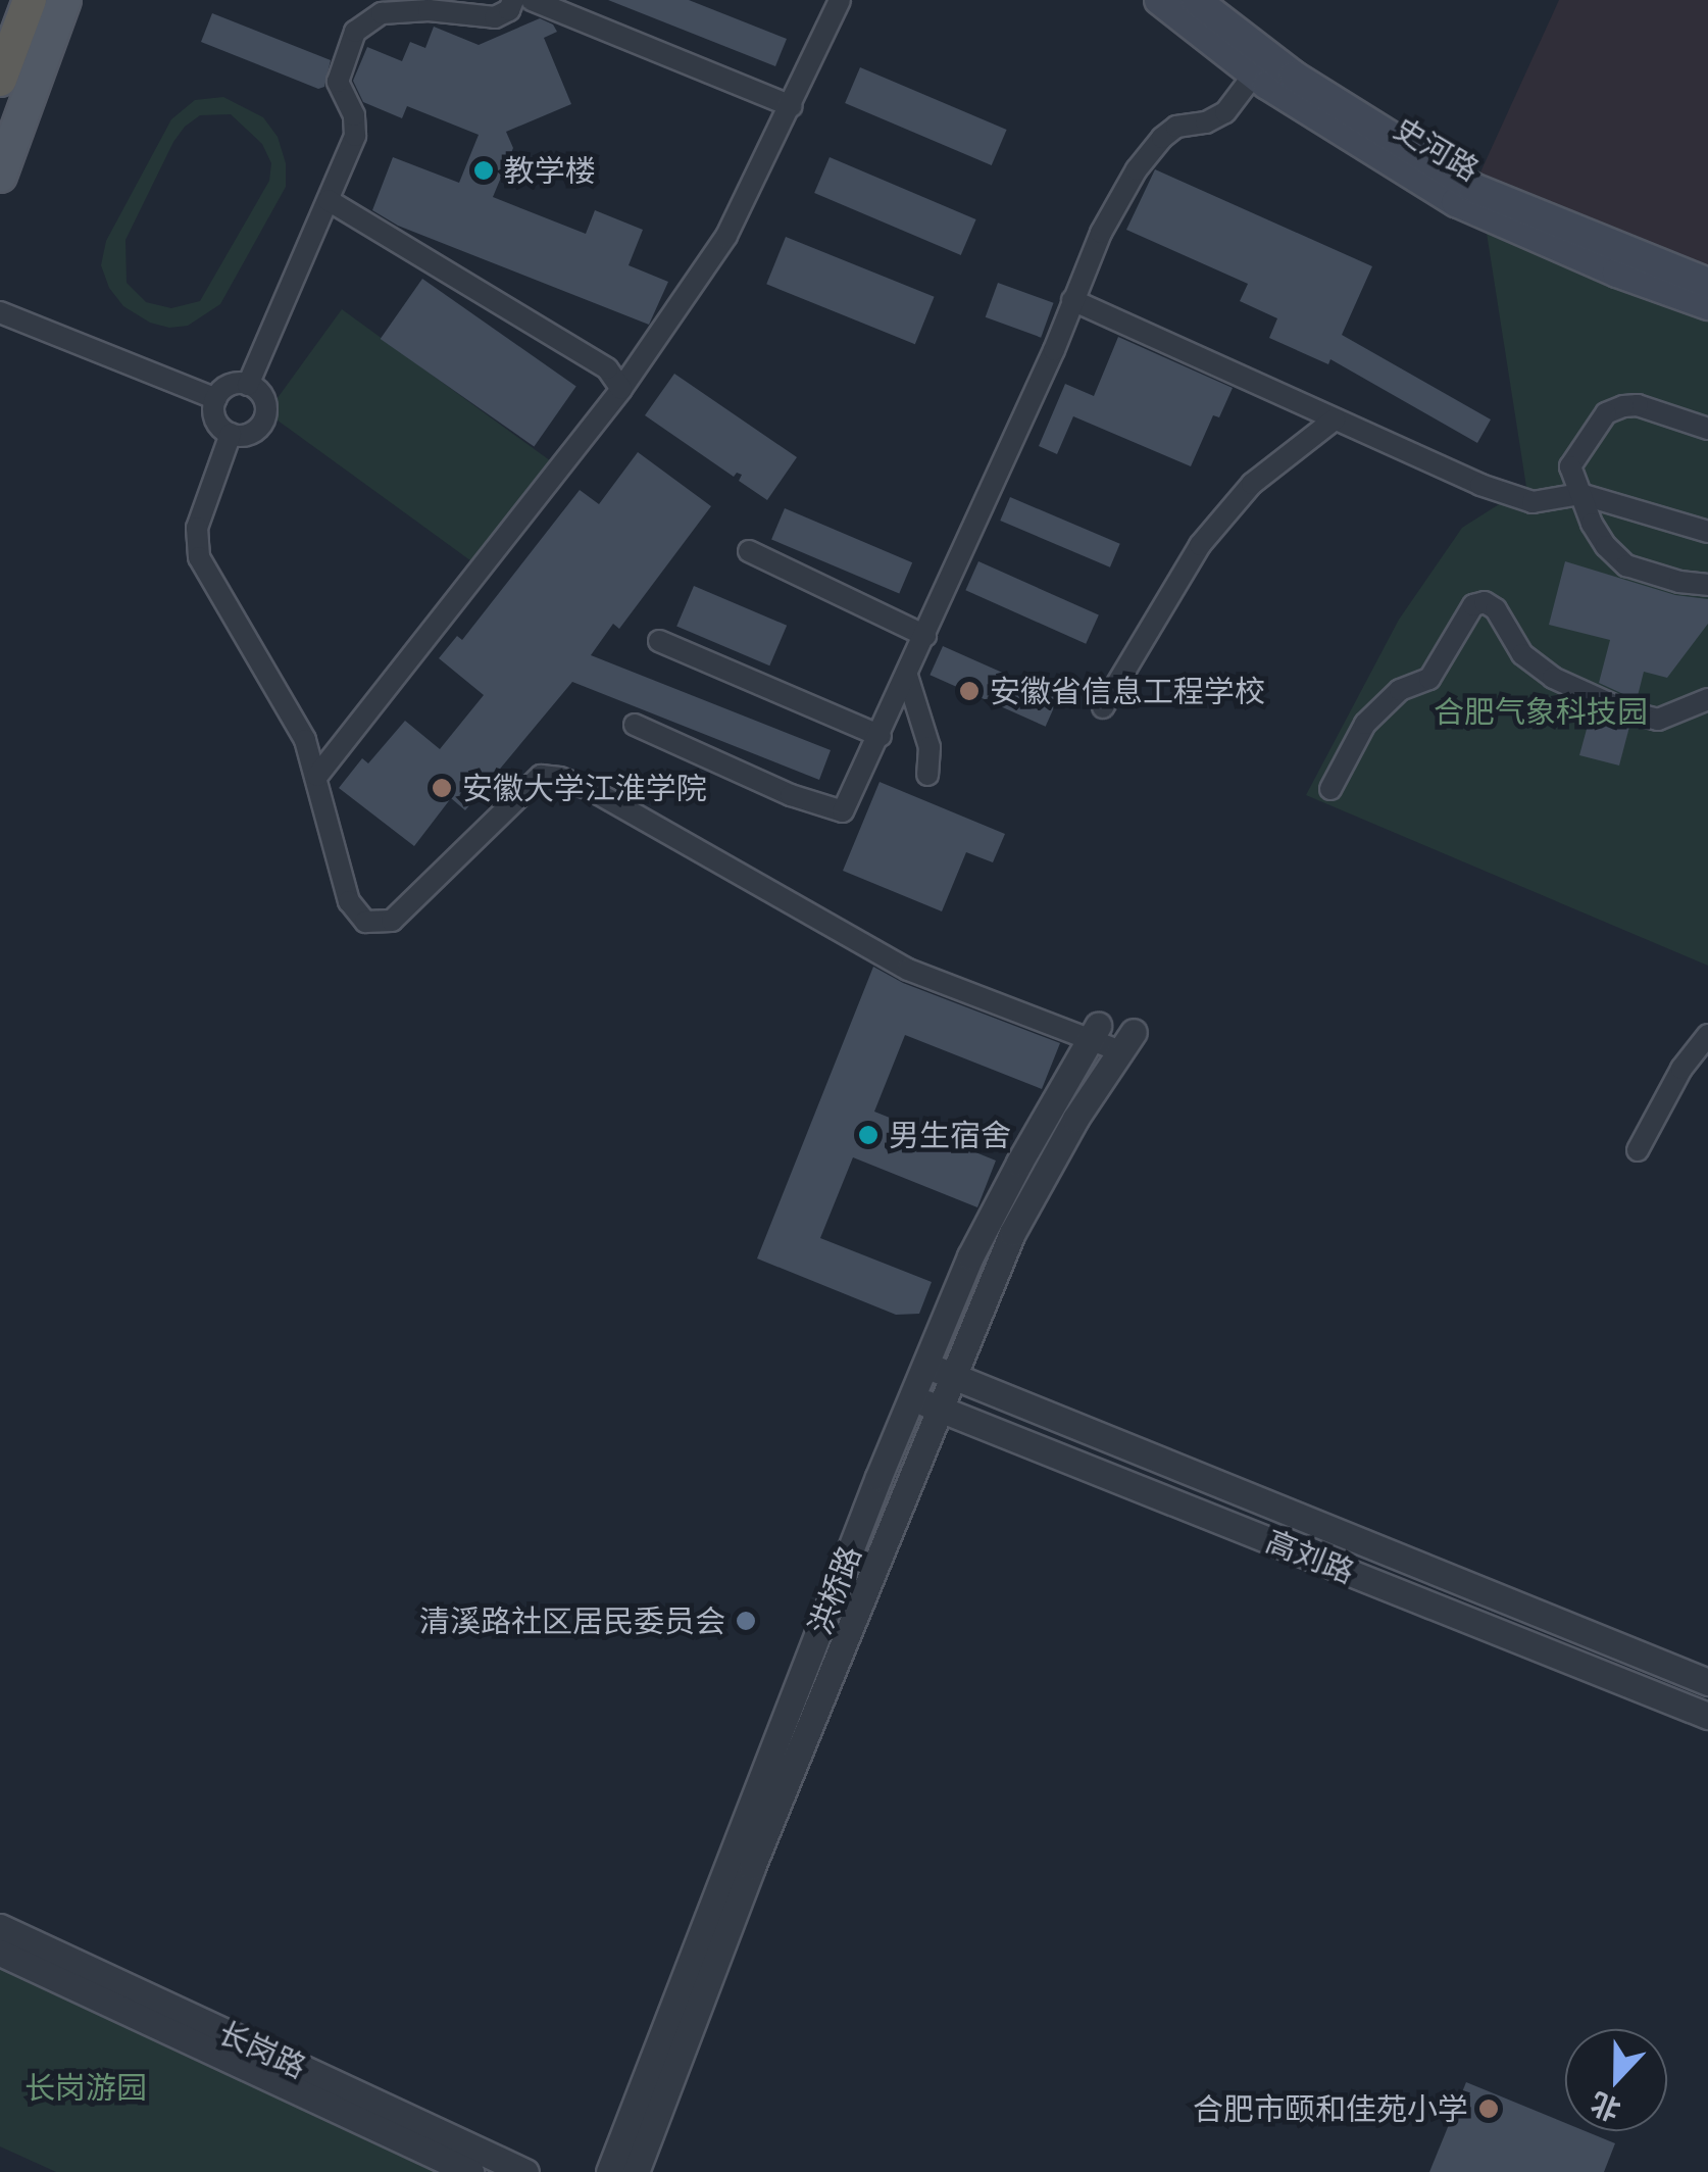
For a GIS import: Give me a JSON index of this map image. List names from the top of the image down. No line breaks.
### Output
{"streets":{"main road":["史河路"],"street":["高刘路","洪桥路","长岗路"]},"crossings":[["高刘路","洪桥路"]],"parks":["合肥气象科技园","长岗游园"],"places":["教学楼","安徽省信息工程学校","安徽大学江淮学院","男生宿舍","清溪路社区居民委员会","合肥市颐和佳苑小学"],"north":"bottom"}
